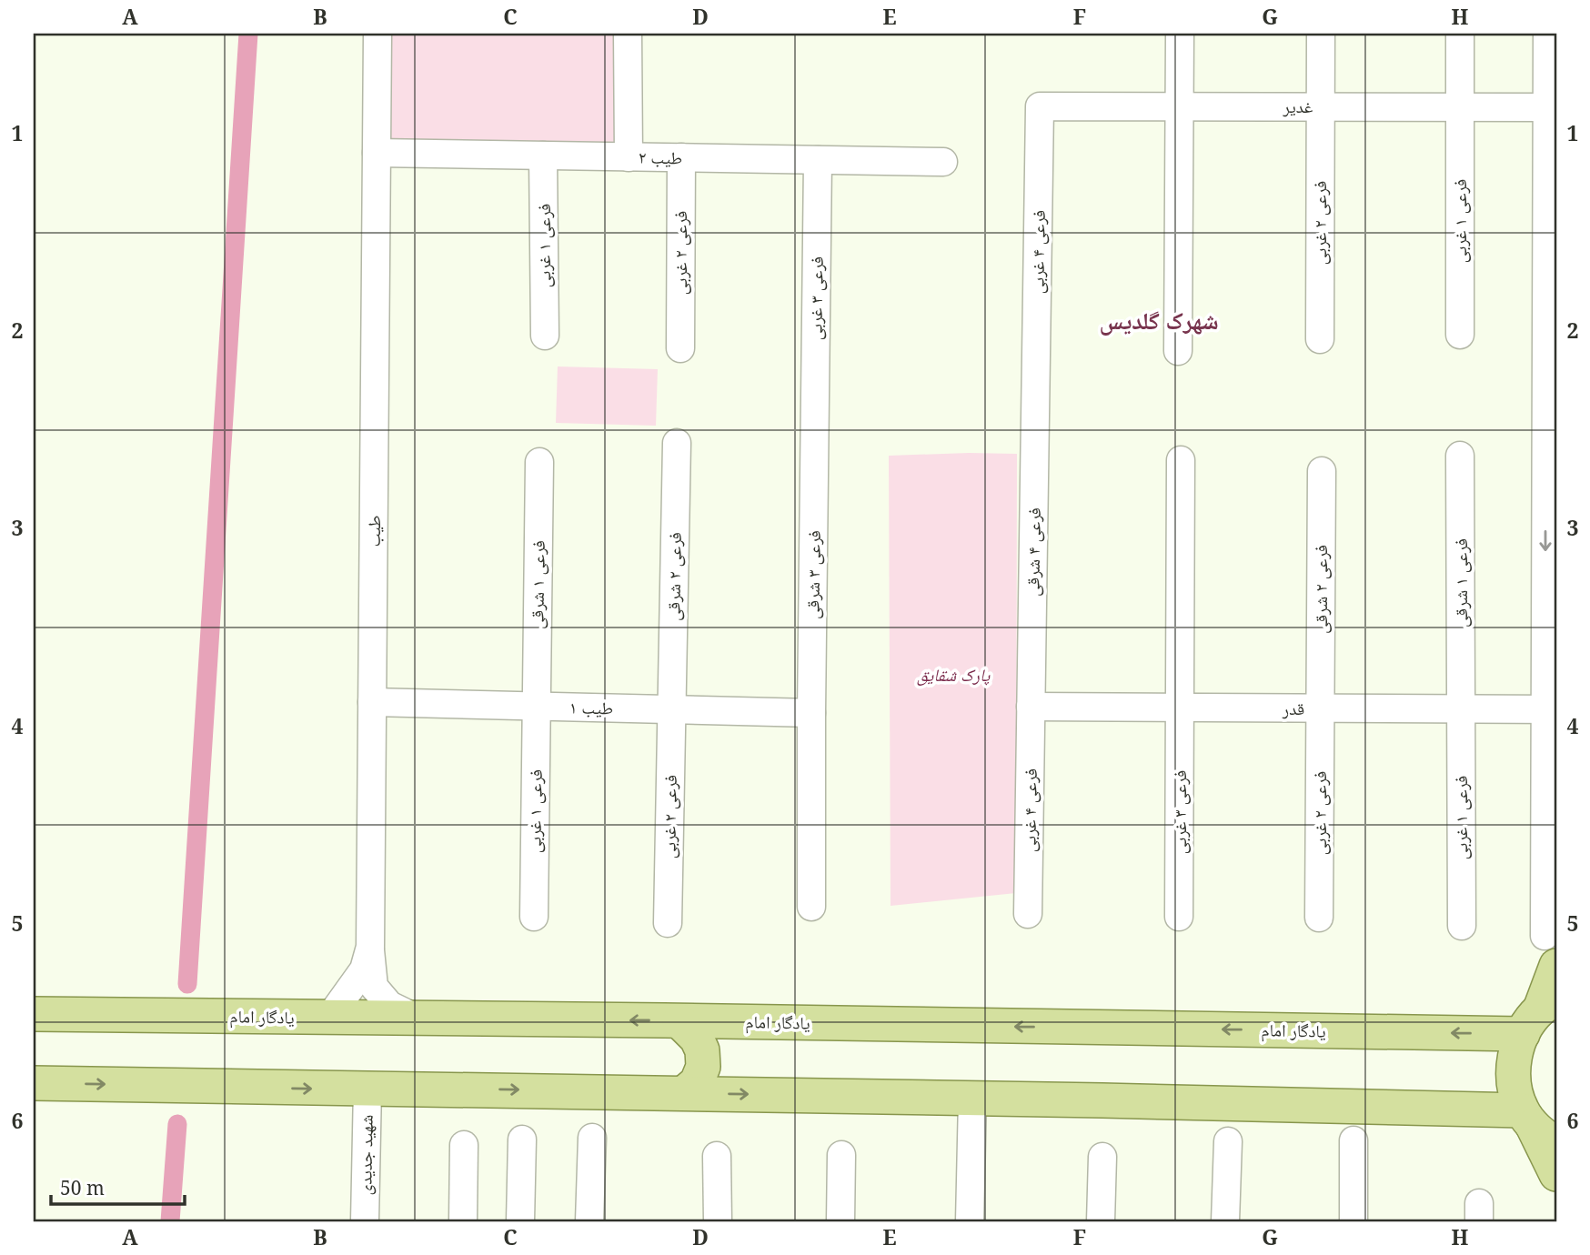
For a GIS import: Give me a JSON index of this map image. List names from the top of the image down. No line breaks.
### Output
{"streets":{"main road":["یادگار امام"],"street":["غدیر","طیب ۲","فرعی ۱ غربی","فرعی ۲ غربی","فرعی ۴ غربی","فرعی ۳ غربی","طیب","فرعی ۴ شرقی","فرعی ۳ شرقی","فرعی ۲ شرقی","فرعی ۱ شرقی","طیب ۱","قدر","شهید جدیدی"]},"crossings":[["غدیر","فرعی ۱ غربی"],["غدیر","فرعی ۲ غربی"],["غدیر","فرعی ۴ غربی"],["طیب ۲","فرعی ۱ غربی"],["طیب ۲","فرعی ۲ غربی"],["طیب ۲","فرعی ۳ غربی"],["طیب ۲","طیب"],["فرعی ۱ غربی","فرعی ۱ شرقی"],["فرعی ۱ غربی","طیب ۱"],["فرعی ۱ غربی","قدر"],["فرعی ۲ غربی","فرعی ۲ شرقی"],["فرعی ۲ غربی","طیب ۱"],["فرعی ۲ غربی","قدر"],["فرعی ۴ غربی","فرعی ۴ شرقی"],["فرعی ۴ غربی","قدر"],["فرعی ۳ غربی","فرعی ۳ شرقی"],["فرعی ۳ غربی","قدر"],["طیب","طیب ۱"],["طیب","یادگار امام"],["فرعی ۴ شرقی","قدر"],["فرعی ۳ شرقی","طیب ۱"],["فرعی ۲ شرقی","طیب ۱"],["فرعی ۲ شرقی","قدر"],["فرعی ۱ شرقی","طیب ۱"],["فرعی ۱ شرقی","قدر"]],"districts":["شهرک گلدیس"],"parks":["پارک شقایق"],"scale_bar":"50 m","grid":{"columns":["A","B","C","D","E","F","G","H"],"rows":["1","2","3","4","5","6"]}}
